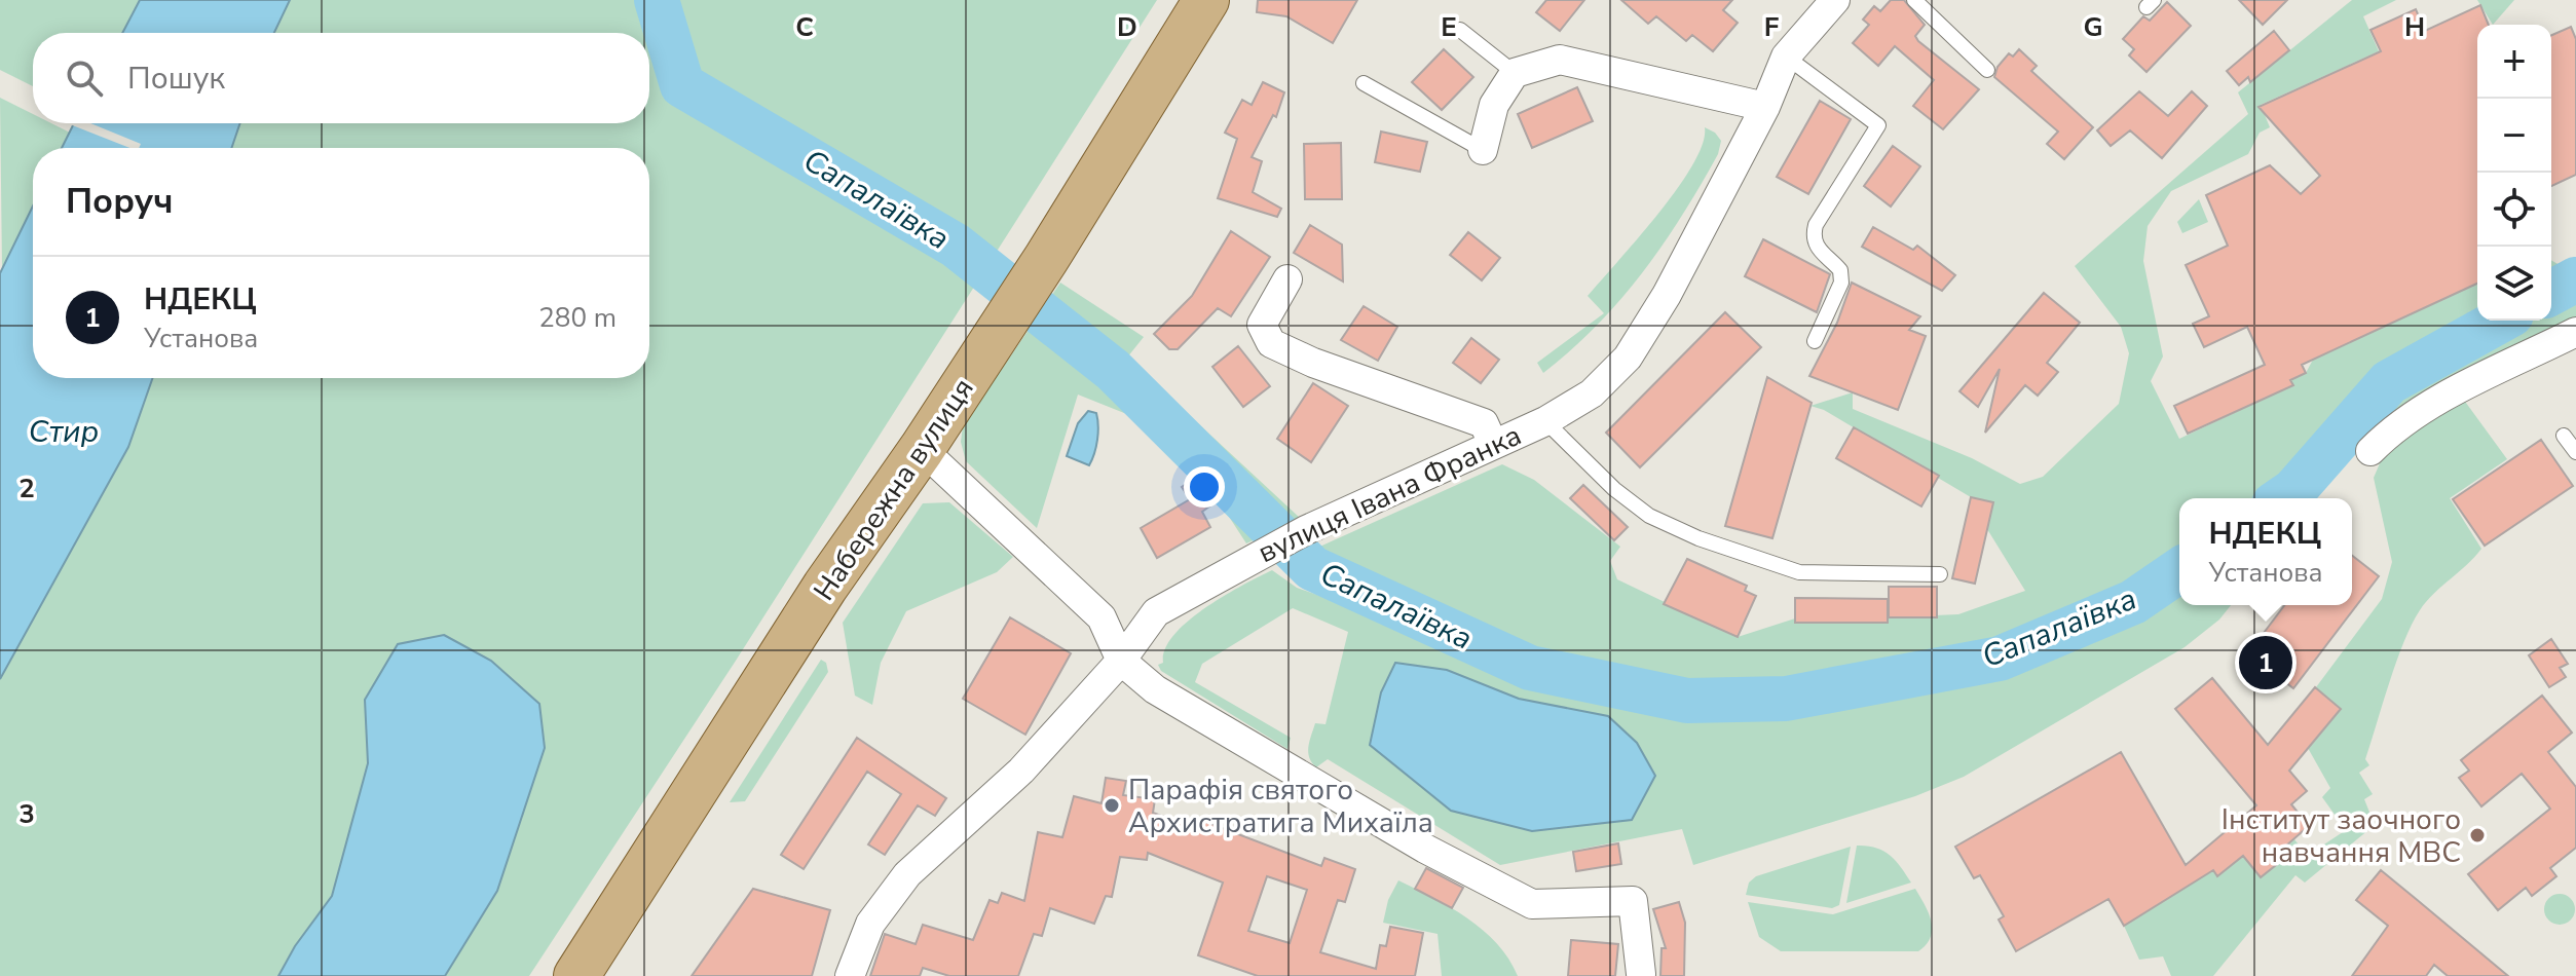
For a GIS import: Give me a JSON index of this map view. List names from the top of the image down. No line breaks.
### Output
{"streets":{"main road":["Набережна вулиця"],"street":["вулиця Івана Франка"]},"water":["Сапалаївка","Стир"],"places":["Парафія святого Архистратига Михаїла","Інститут заочного навчання МВС"],"page":{"map_buttons":["+","−"],"search":"Пошук","heading":"Поруч","list":[{"mark":"1","name":"НДЕКЦ","note":"Установа","value":"280 m"}],"popup":["НДЕКЦ","Установа"],"pins":"1"},"grid":{"columns":["C","D","E","F","G","H"],"rows":["2","3"]}}
